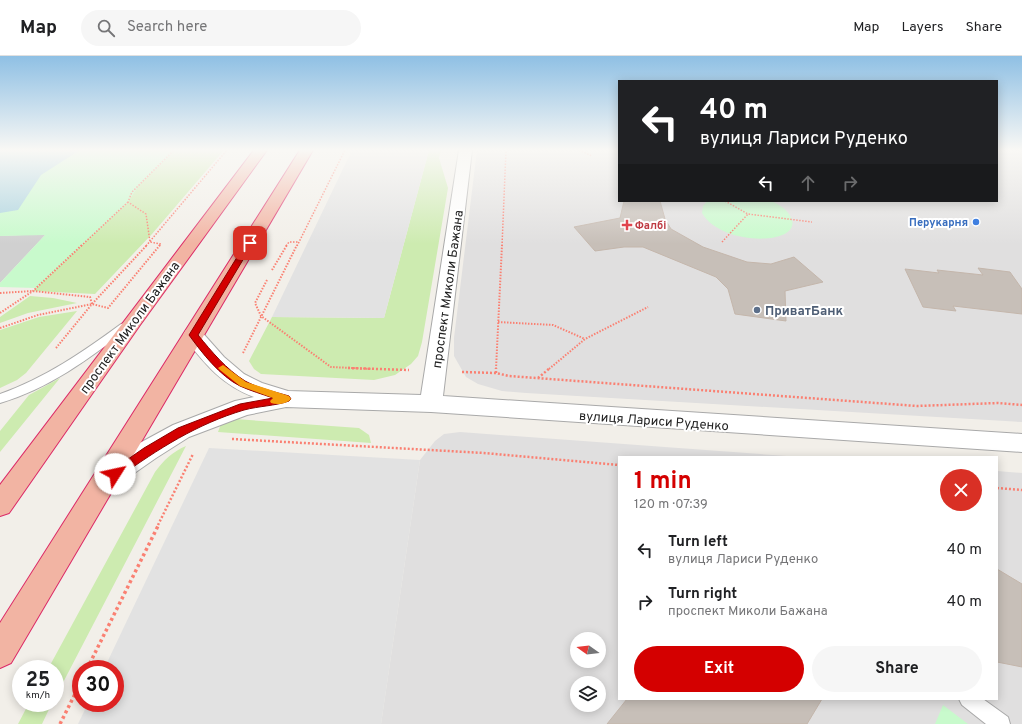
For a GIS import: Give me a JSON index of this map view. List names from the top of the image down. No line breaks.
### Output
{"streets":{"highway":["проспект Миколи Бажана"],"street":["вулиця Лариси Руденко"]},"crossings":[["проспект Миколи Бажана","вулиця Лариси Руденко"]],"places":{"other":["Перукарня","ПриватБанк"],"health":["Фалбі"]},"north":"left","page":{"header":"Map","search":"Search here","nav":["Map","Layers","Share"],"turn":["40 m","вулиця Лариси Руденко"],"heading":["1 min","120 m · 07:39"],"list":[{"name":"Turn left","note":"вулиця Лариси Руденко","value":"40 m"},{"name":"Turn right","note":"проспект Миколи Бажана","value":"40 m"}],"buttons":["Exit","Share"],"speed":"25 km/h","limit":"30"}}
